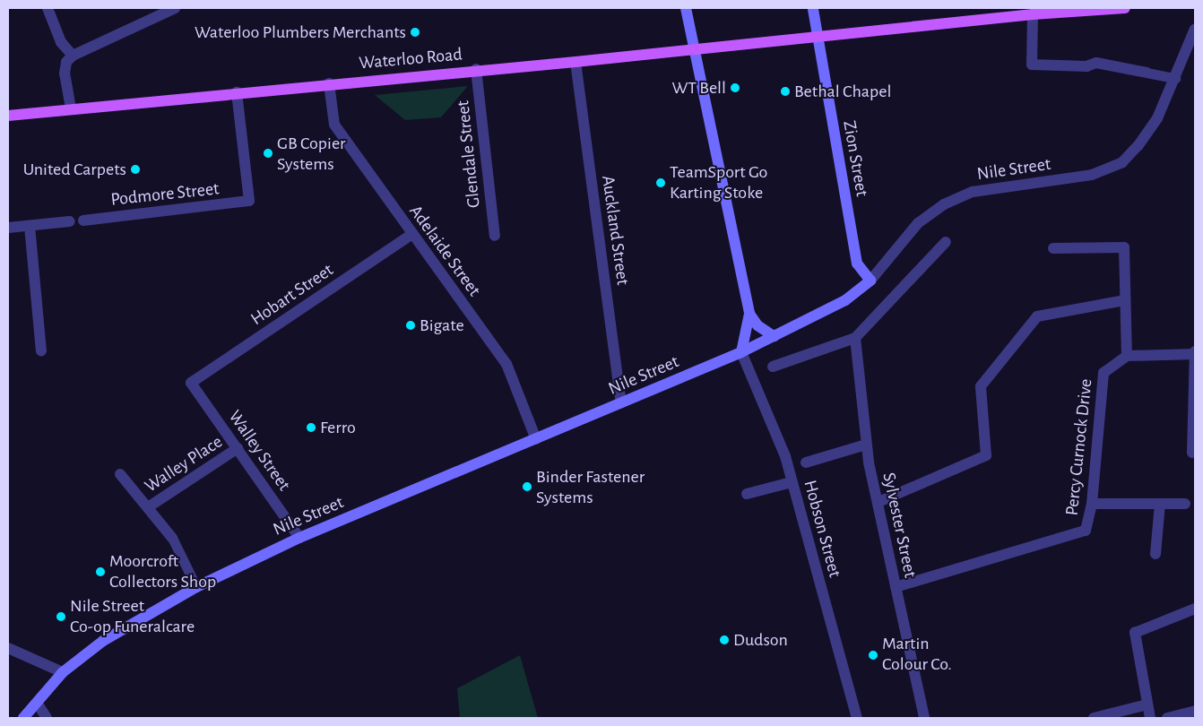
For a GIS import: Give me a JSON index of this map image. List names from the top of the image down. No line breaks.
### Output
{"streets":{"main road":["Waterloo Road","Zion Street","Nile Street"],"street":["Glendale Street","Podmore Street","Auckland Street","Adelaide Street","Hobart Street","Percy Curnock Drive","Walley Street","Walley Place","Sylvester Street","Hobson Street"]},"crossings":[["Waterloo Road","Glendale Street"],["Waterloo Road","Zion Street"],["Waterloo Road","Podmore Street"],["Waterloo Road","Auckland Street"],["Waterloo Road","Adelaide Street"],["Zion Street","Nile Street"],["Nile Street","Auckland Street"],["Nile Street","Adelaide Street"],["Nile Street","Walley Street"],["Nile Street","Hobson Street"],["Adelaide Street","Hobart Street"],["Hobart Street","Walley Street"],["Percy Curnock Drive","Sylvester Street"],["Walley Street","Walley Place"]],"places":["Waterloo Plumbers Merchants","WT Bell","Bethal Chapel","GB Copier Systems","United Carpets","TeamSport Go Karting Stoke","Bigate","Ferro","Binder Fastener Systems","Moorcroft Collectors Shop","Nile Street Co-op Funeralcare","Dudson","Martin Colour Co."]}
